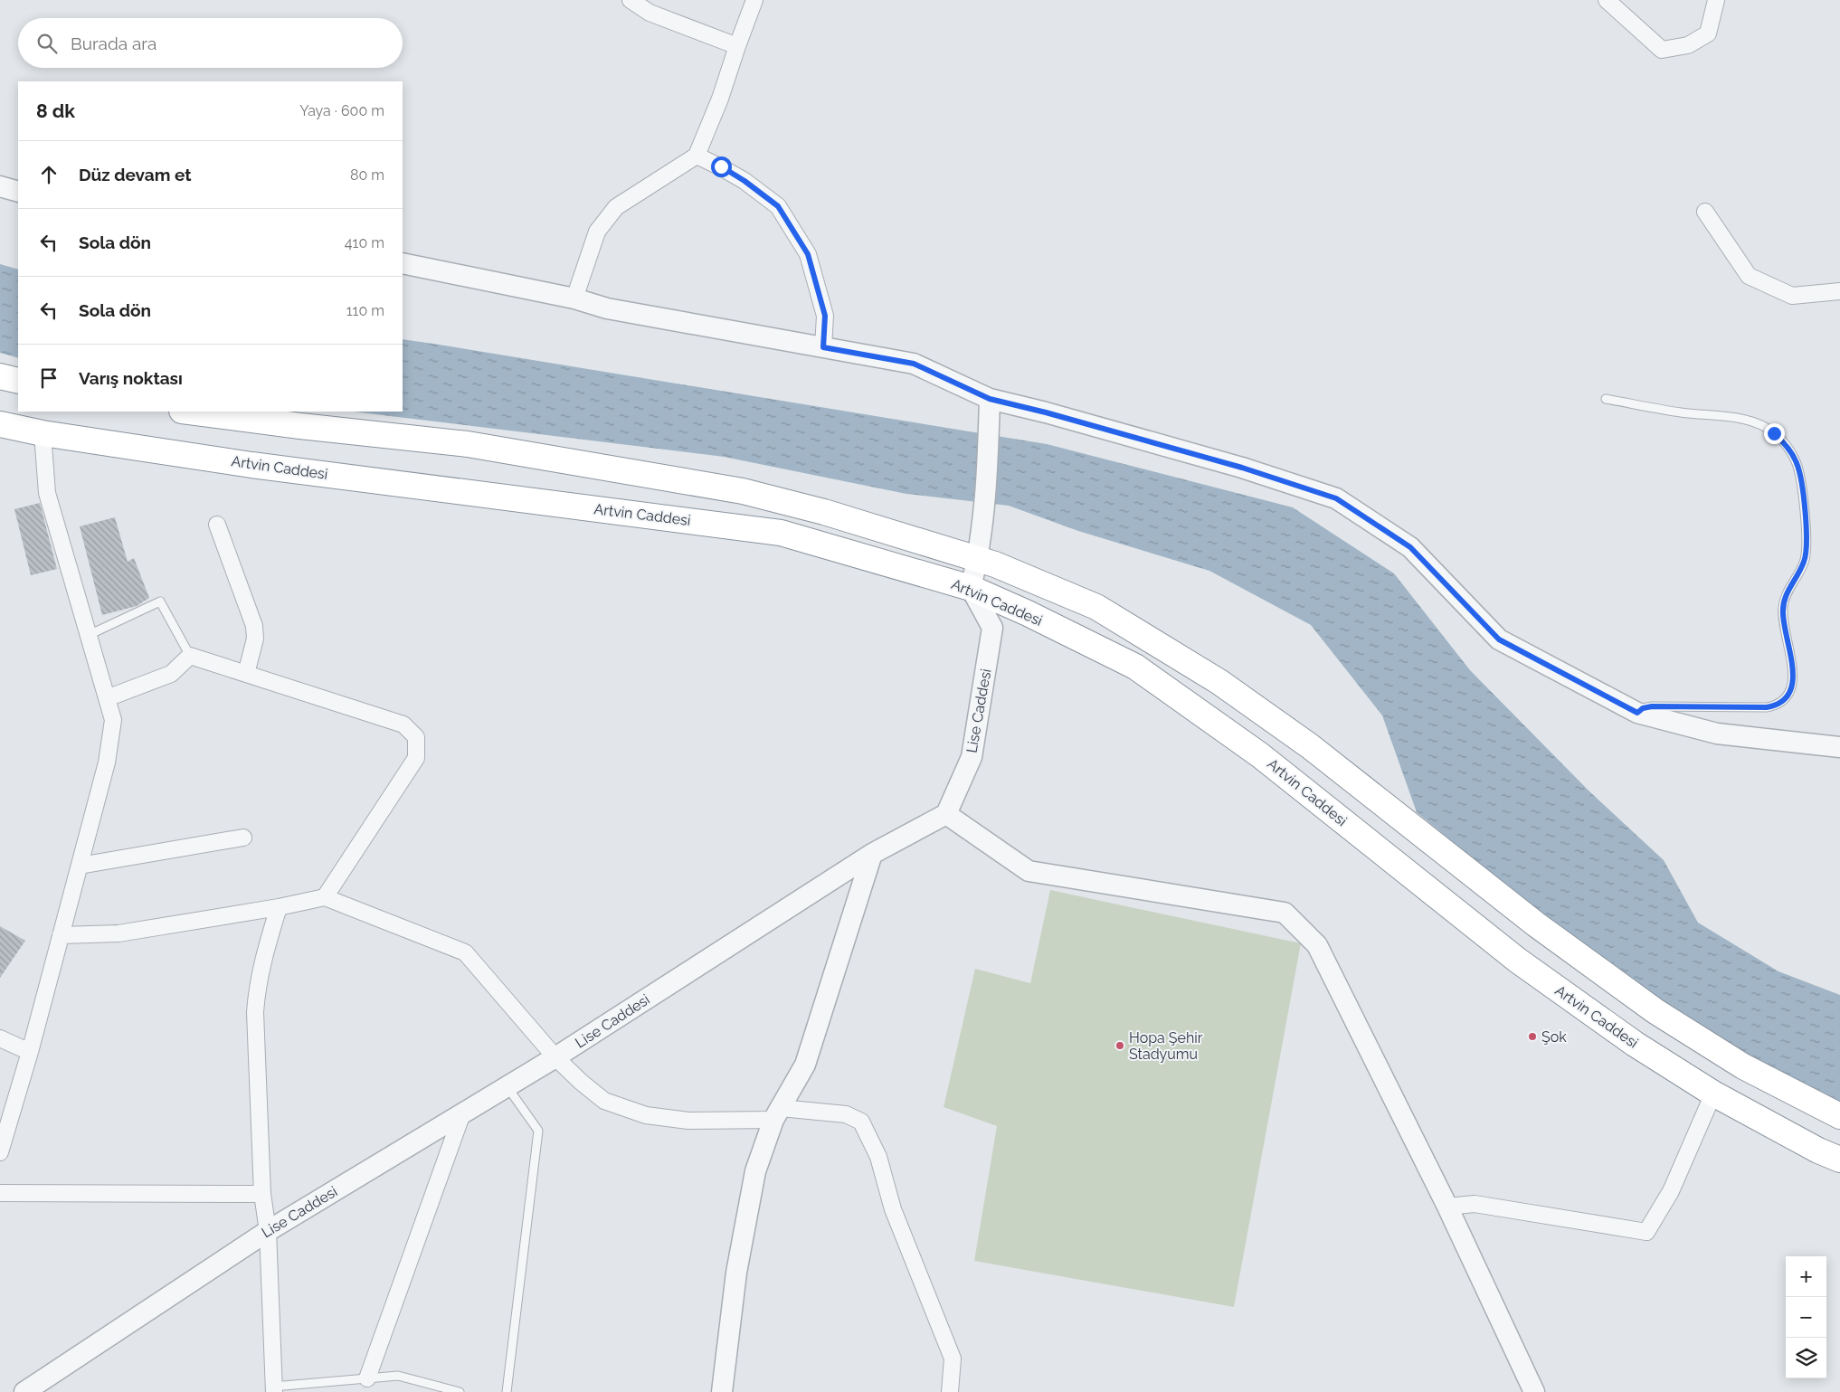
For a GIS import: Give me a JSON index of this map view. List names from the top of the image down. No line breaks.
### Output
{"streets":{"highway":["Artvin Caddesi"],"street":["Lise Caddesi"]},"crossings":[["Artvin Caddesi","Lise Caddesi"]],"places":["Şok","Hopa Şehir Stadyumu"],"page":{"search":"Burada ara","heading":["8 dk","Yaya · 600 m"],"list":[["Düz devam et","80 m"],["Sola dön","410 m"],["Sola dön","110 m"],"Varış noktası"],"map_buttons":["+","−"]}}
